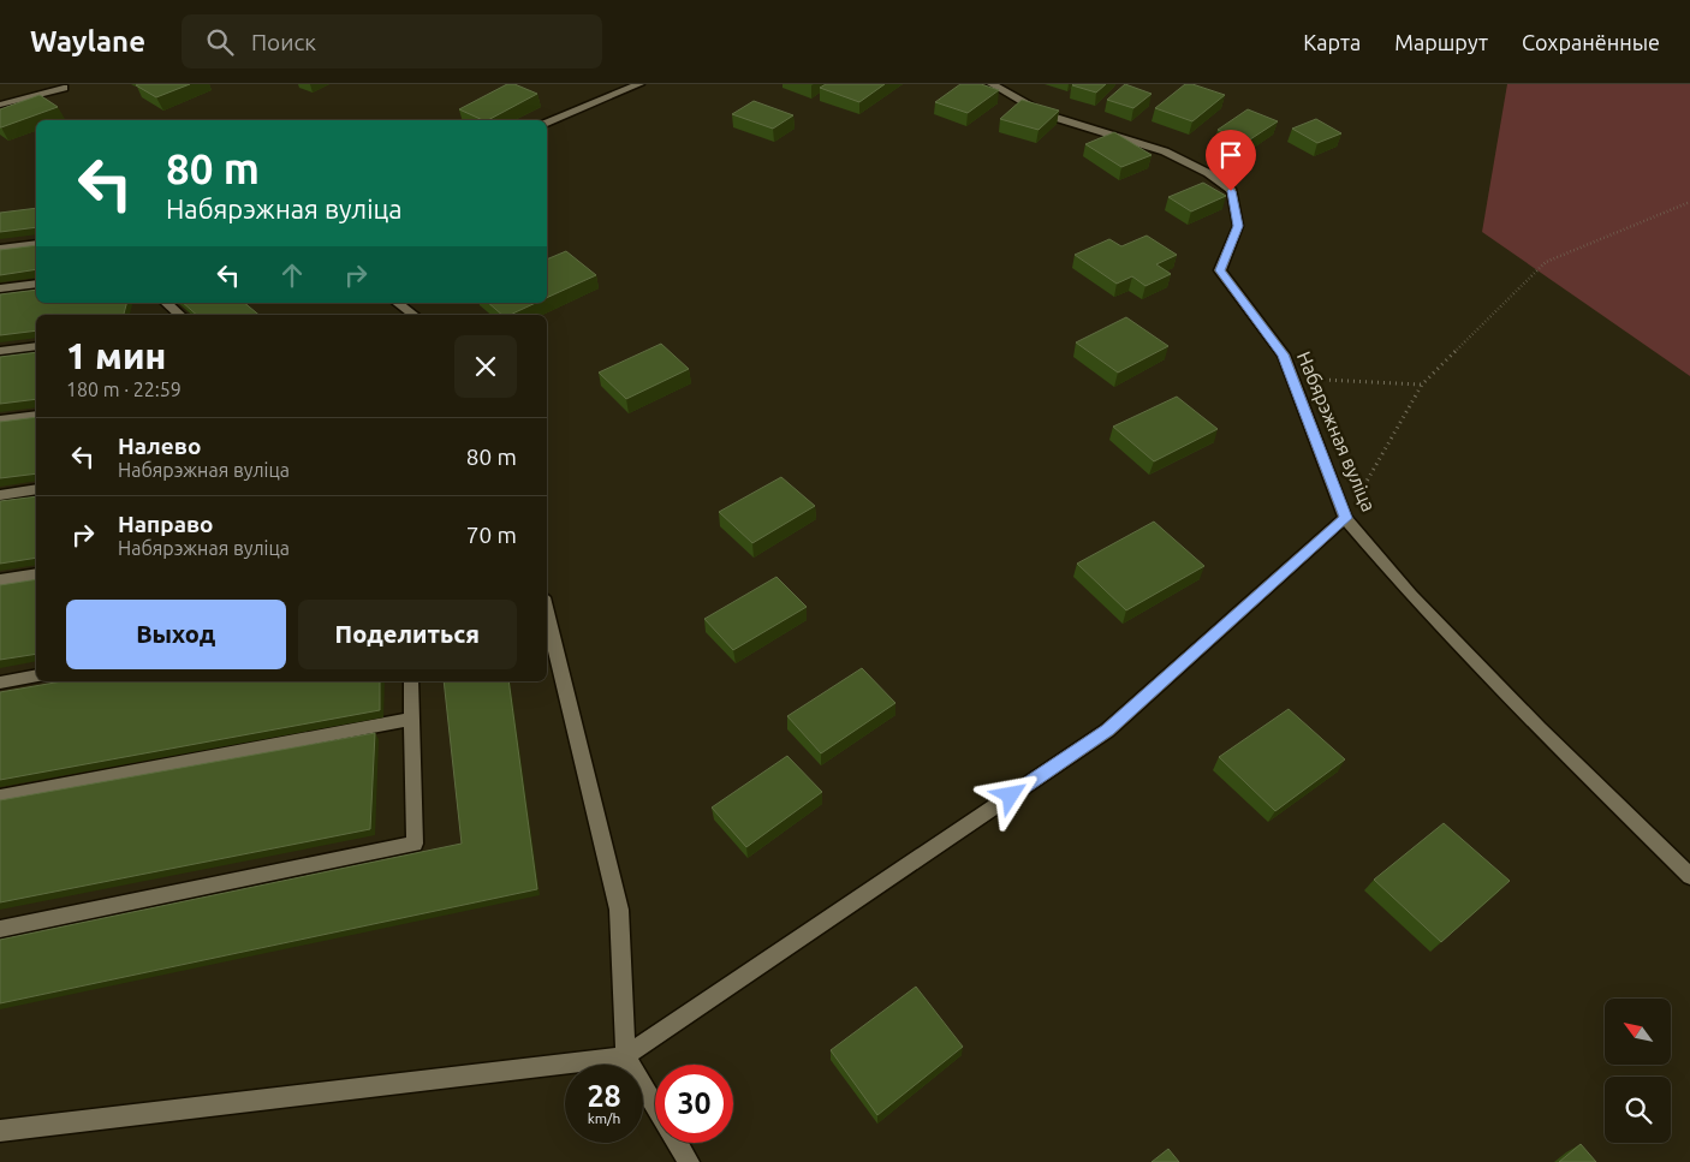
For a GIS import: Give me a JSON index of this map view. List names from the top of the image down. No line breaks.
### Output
{"streets":{"street":["Набярэжная вуліца"]},"north":"top left","page":{"header":"Waylane","search":"Поиск","nav":["Карта","Маршрут","Сохранённые"],"turn":["80 m","Набярэжная вуліца"],"heading":["1 мин","180 m · 22:59"],"list":[{"name":"Налево","note":"Набярэжная вуліца","value":"80 m"},{"name":"Направо","note":"Набярэжная вуліца","value":"70 m"}],"buttons":["Выход","Поделиться"],"speed":"28 km/h","limit":"30"}}
